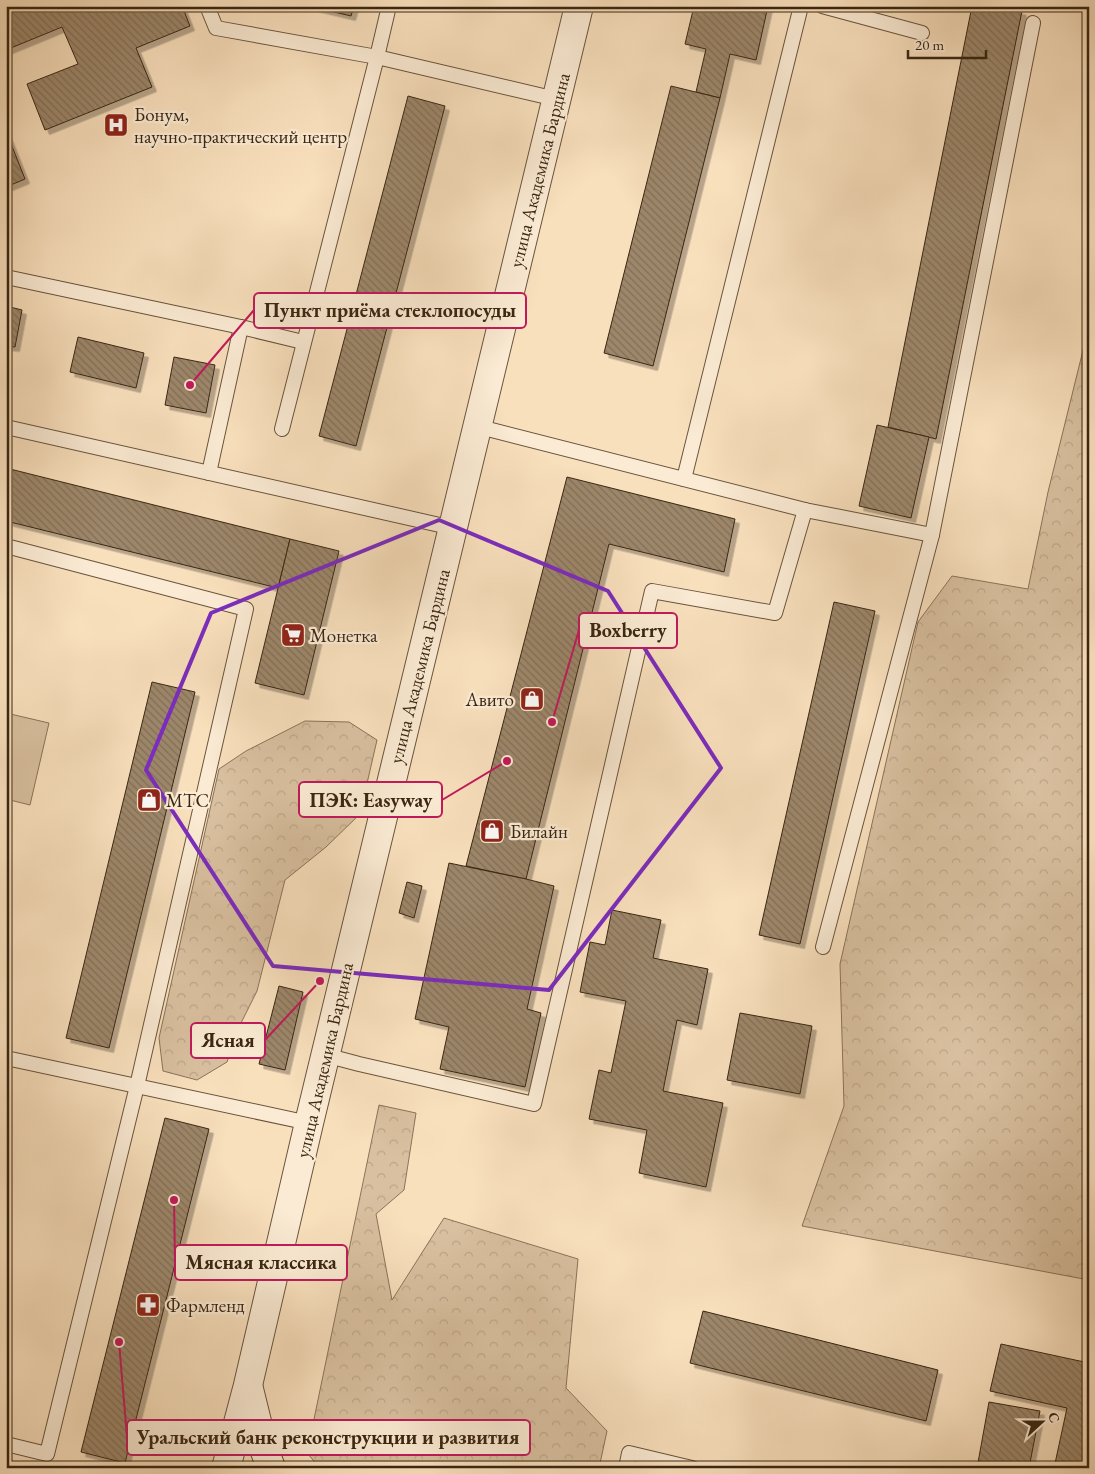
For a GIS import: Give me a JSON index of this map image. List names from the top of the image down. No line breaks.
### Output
{"streets":{"street":["улица Академика Бардина"]},"places":{"hospital":["Бонум, научно-практический центр"],"other":["Пункт приёма стеклопосуды","Boxberry","ПЭК: Easyway","Ясная","Мясная классика","Уральский банк реконструкции и развития"],"supermarket":["Монетка"],"shop":["Авито","МТС","Билайн"],"pharmacy":["Фармленд"]},"scale_bar":"20 m","north":"right"}
